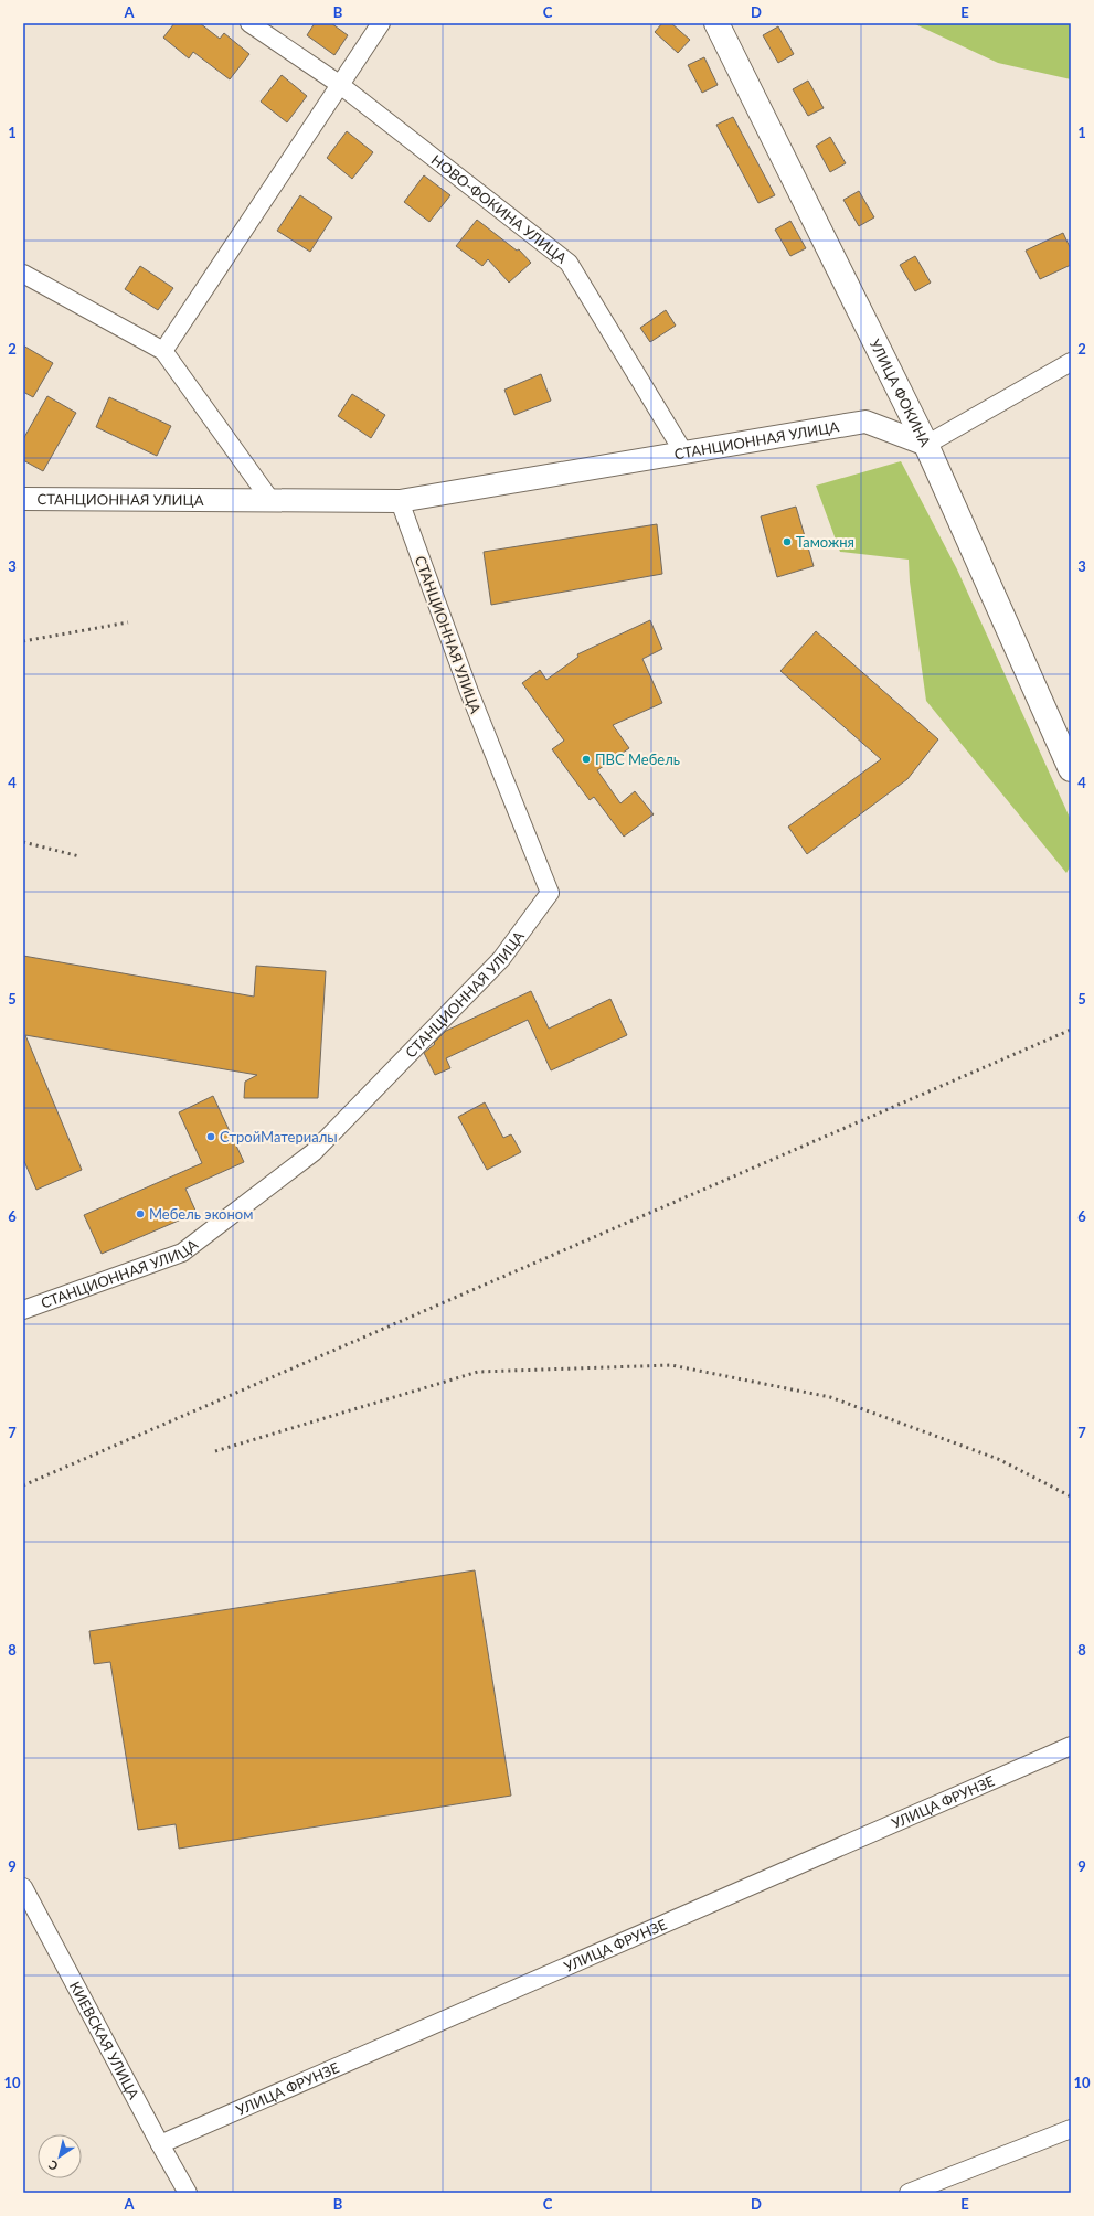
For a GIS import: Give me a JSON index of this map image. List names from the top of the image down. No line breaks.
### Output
{"streets":{"main road":["УЛИЦА ФОКИНА"],"street":["НОВО-ФОКИНА УЛИЦА","СТАНЦИОННАЯ УЛИЦА","УЛИЦА ФРУНЗЕ","КИЕВСКАЯ УЛИЦА"]},"crossings":[["НОВО-ФОКИНА УЛИЦА","СТАНЦИОННАЯ УЛИЦА"],["УЛИЦА ФОКИНА","СТАНЦИОННАЯ УЛИЦА"],["УЛИЦА ФРУНЗЕ","КИЕВСКАЯ УЛИЦА"]],"places":["Таможня","ПВС Мебель","СтройМатериалы","Мебель эконом"],"north":"bottom left","grid":{"columns":["A","B","C","D","E"],"rows":["1","2","3","4","5","6","7","8","9","10"]}}
